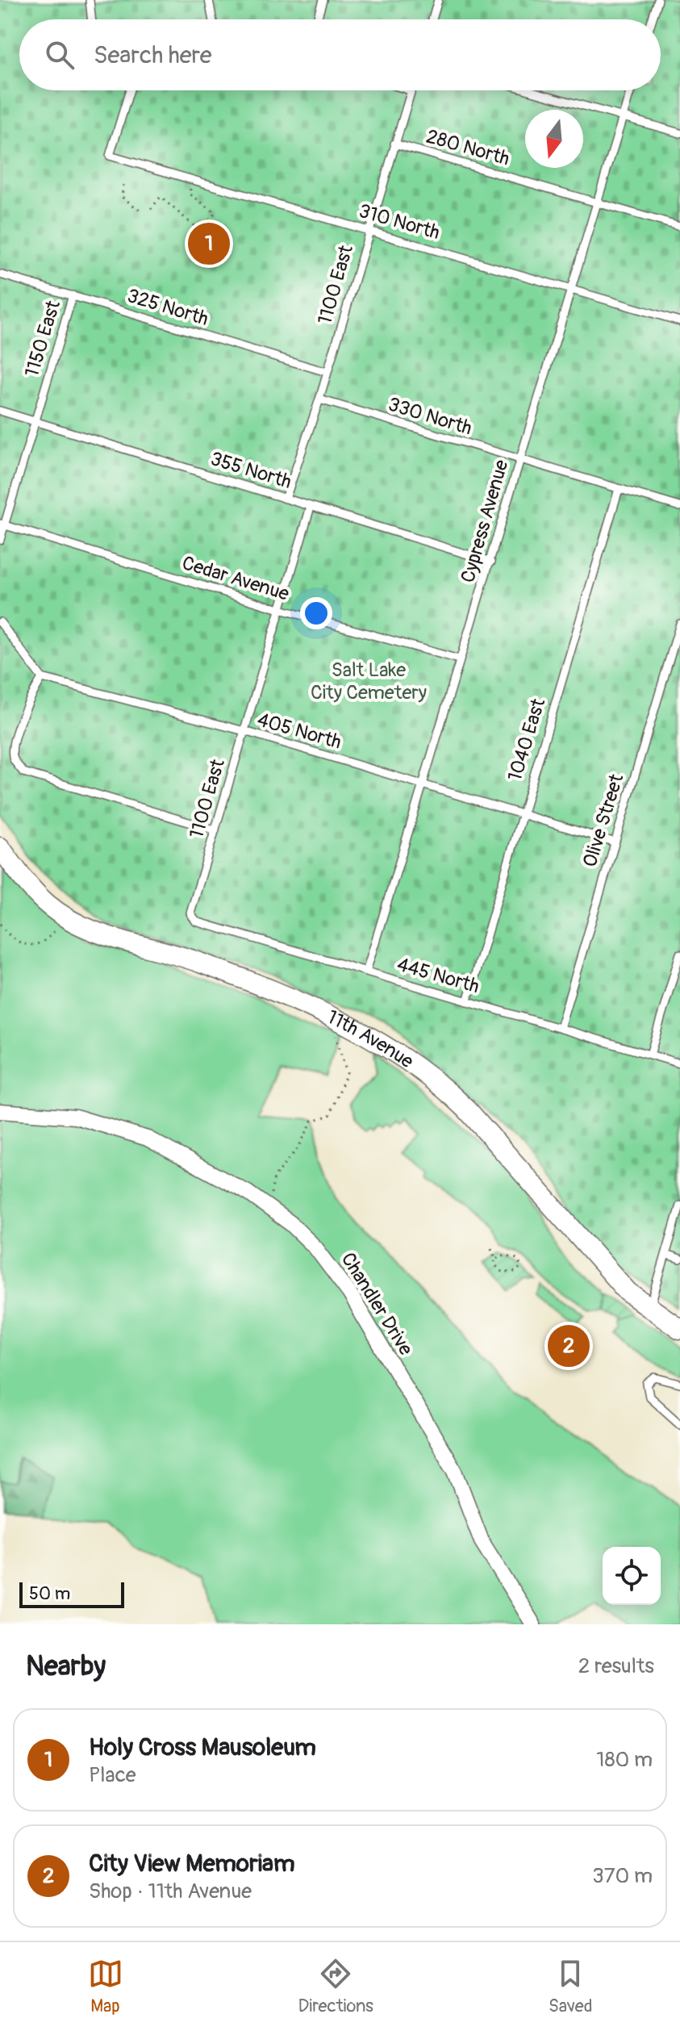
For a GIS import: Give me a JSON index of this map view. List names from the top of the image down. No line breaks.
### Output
{"streets":{"street":["11th Avenue","Chandler Drive"],"lane":["280 North","310 North","1100 East","325 North","1150 East","330 North","355 North","Cypress Avenue","Cedar Avenue","405 North","1040 East","Olive Street","445 North"]},"crossings":[["280 North","1100 East"],["280 North","Cypress Avenue"],["310 North","1100 East"],["310 North","Cypress Avenue"],["1100 East","325 North"],["1100 East","330 North"],["1100 East","355 North"],["1100 East","Cedar Avenue"],["1100 East","405 North"],["1100 East","445 North"],["325 North","1150 East"],["1150 East","355 North"],["1150 East","Cedar Avenue"],["330 North","Cypress Avenue"],["330 North","1040 East"],["355 North","Cypress Avenue"],["Cypress Avenue","Cedar Avenue"],["Cypress Avenue","405 North"],["Cypress Avenue","445 North"],["405 North","1040 East"],["405 North","Olive Street"],["1040 East","445 North"],["Olive Street","445 North"]],"parks":["Salt Lake City Cemetery"],"scale_bar":"50 m","north":"bottom","page":{"search":"Search here","pins":["1","2"],"scale":"50 m","heading":["Nearby","2 results"],"list":[{"mark":"1","name":"Holy Cross Mausoleum","note":"Place","value":"180 m"},{"mark":"2","name":"City View Memoriam","note":"Shop · 11th Avenue","value":"370 m"}],"nav":["Map","Directions","Saved"]}}
